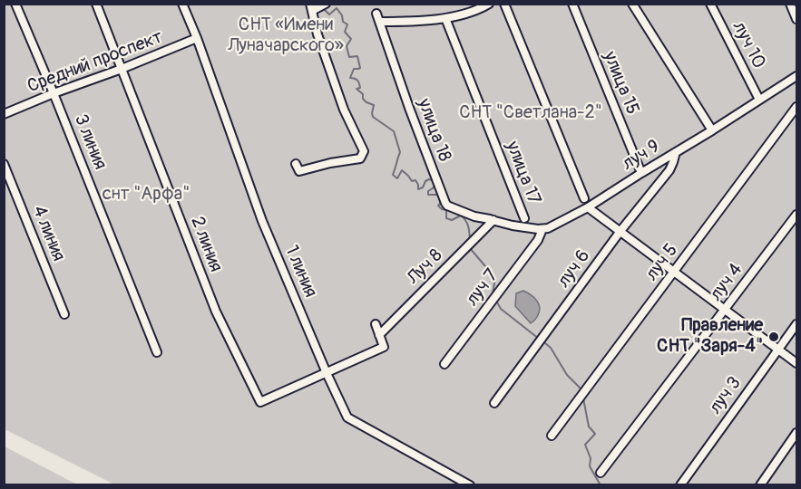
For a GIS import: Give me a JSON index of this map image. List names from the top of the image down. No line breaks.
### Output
{"streets":{"street":["луч 10","Средний проспект","улица 15","улица 18","3 линия","луч 9","улица 17","4 линия","2 линия","луч 5","Луч 8","луч 6","1 линия","луч 4","луч 7","луч 3"]},"crossings":[["луч 10","луч 9"],["Средний проспект","3 линия"],["Средний проспект","2 линия"],["Средний проспект","1 линия"],["улица 15","луч 9"],["улица 18","Луч 8"],["луч 9","луч 6"],["луч 9","луч 7"],["2 линия","Луч 8"],["2 линия","1 линия"],["Луч 8","1 линия"]],"parks":["СНТ «Имени Луначарского»","СНТ \"Светлана-2\"","снт \"Арфа\""],"places":["Правление СНТ \"Заря-4\""]}
